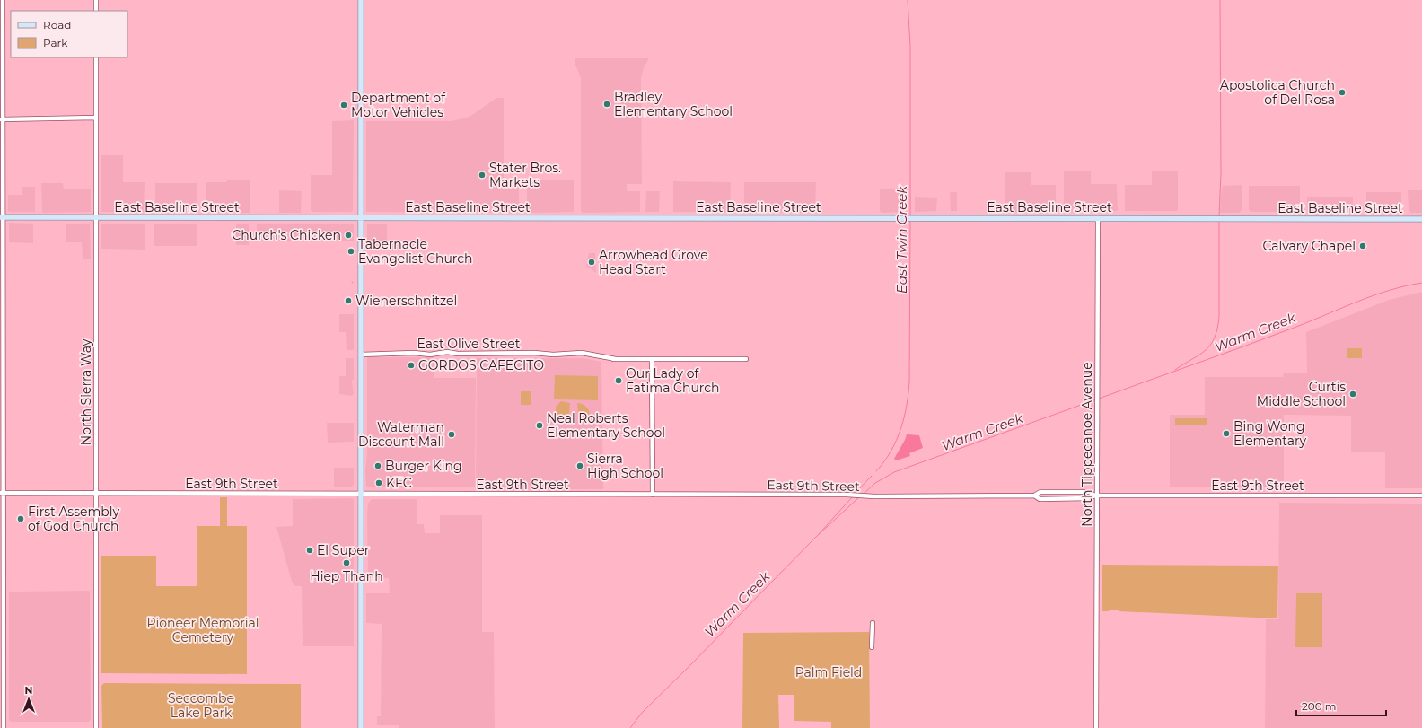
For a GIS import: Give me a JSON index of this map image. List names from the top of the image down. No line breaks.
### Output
{"streets":{"main road":["East Baseline Street"],"street":["East Olive Street","North Sierra Way","North Tippecanoe Avenue","East 9th Street"]},"crossings":[["East Baseline Street","North Sierra Way"],["East Baseline Street","North Tippecanoe Avenue"],["North Sierra Way","East 9th Street"],["North Tippecanoe Avenue","East 9th Street"]],"water":["East Twin Creek","Warm Creek"],"parks":["Pioneer Memorial Cemetery","Palm Field","Seccombe Lake Park"],"places":["Apostolica Church of Del Rosa","Bradley Elementary School","Department of Motor Vehicles","Stater Bros. Markets","Church's Chicken","Calvary Chapel","Tabernacle Evangelist Church","Arrowhead Grove Head Start","Wienerschnitzel","GORDOS CAFECITO","Our Lady of Fatima Church","Curtis Middle School","Neal Roberts Elementary School","Bing Wong Elementary","Waterman Discount Mall","Burger King","Sierra High School","KFC","First Assembly of God Church","El Super","Hiep Thanh"],"legend":["Road","Park"],"scale_bar":"200 m","north":"top"}
